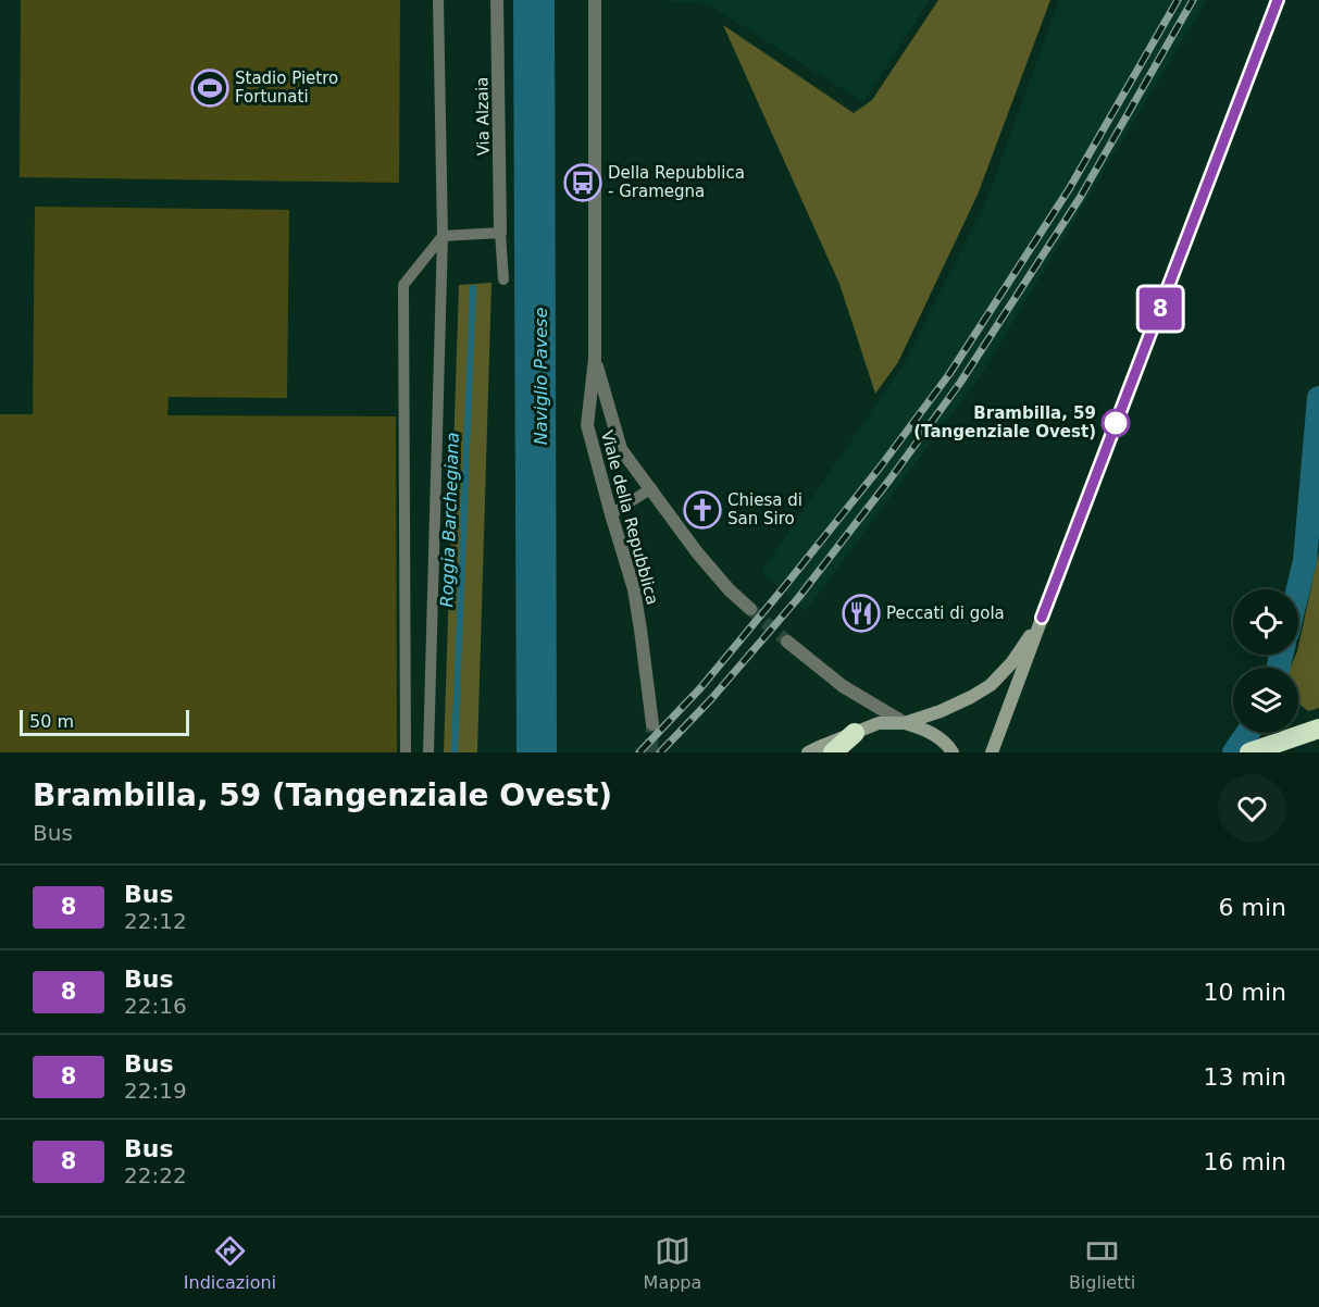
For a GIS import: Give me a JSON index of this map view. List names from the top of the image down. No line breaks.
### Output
{"streets":{"street":["Via Alzaia","Viale della Repubblica"]},"water":["Naviglio Pavese","Roggia Barchegiana"],"places":{"sports":["Stadio Pietro Fortunati"],"bus stop":["Della Repubblica - Gramegna"],"other":["Brambilla, 59 (Tangenziale Ovest)"],"church":["Chiesa di San Siro"],"restaurant":["Peccati di gola"]},"lines":["bus line 8"],"scale_bar":"50 m","page":{"on_map":"8","scale":"50 m","heading":["Brambilla, 59 (Tangenziale Ovest)","Bus"],"list":[{"mark":"8","name":"Bus","note":"22:12","value":"6 min"},{"mark":"8","name":"Bus","note":"22:16","value":"10 min"},{"mark":"8","name":"Bus","note":"22:19","value":"13 min"},{"mark":"8","name":"Bus","note":"22:22","value":"16 min"}],"tabs":["Indicazioni","Mappa","Biglietti"]}}
